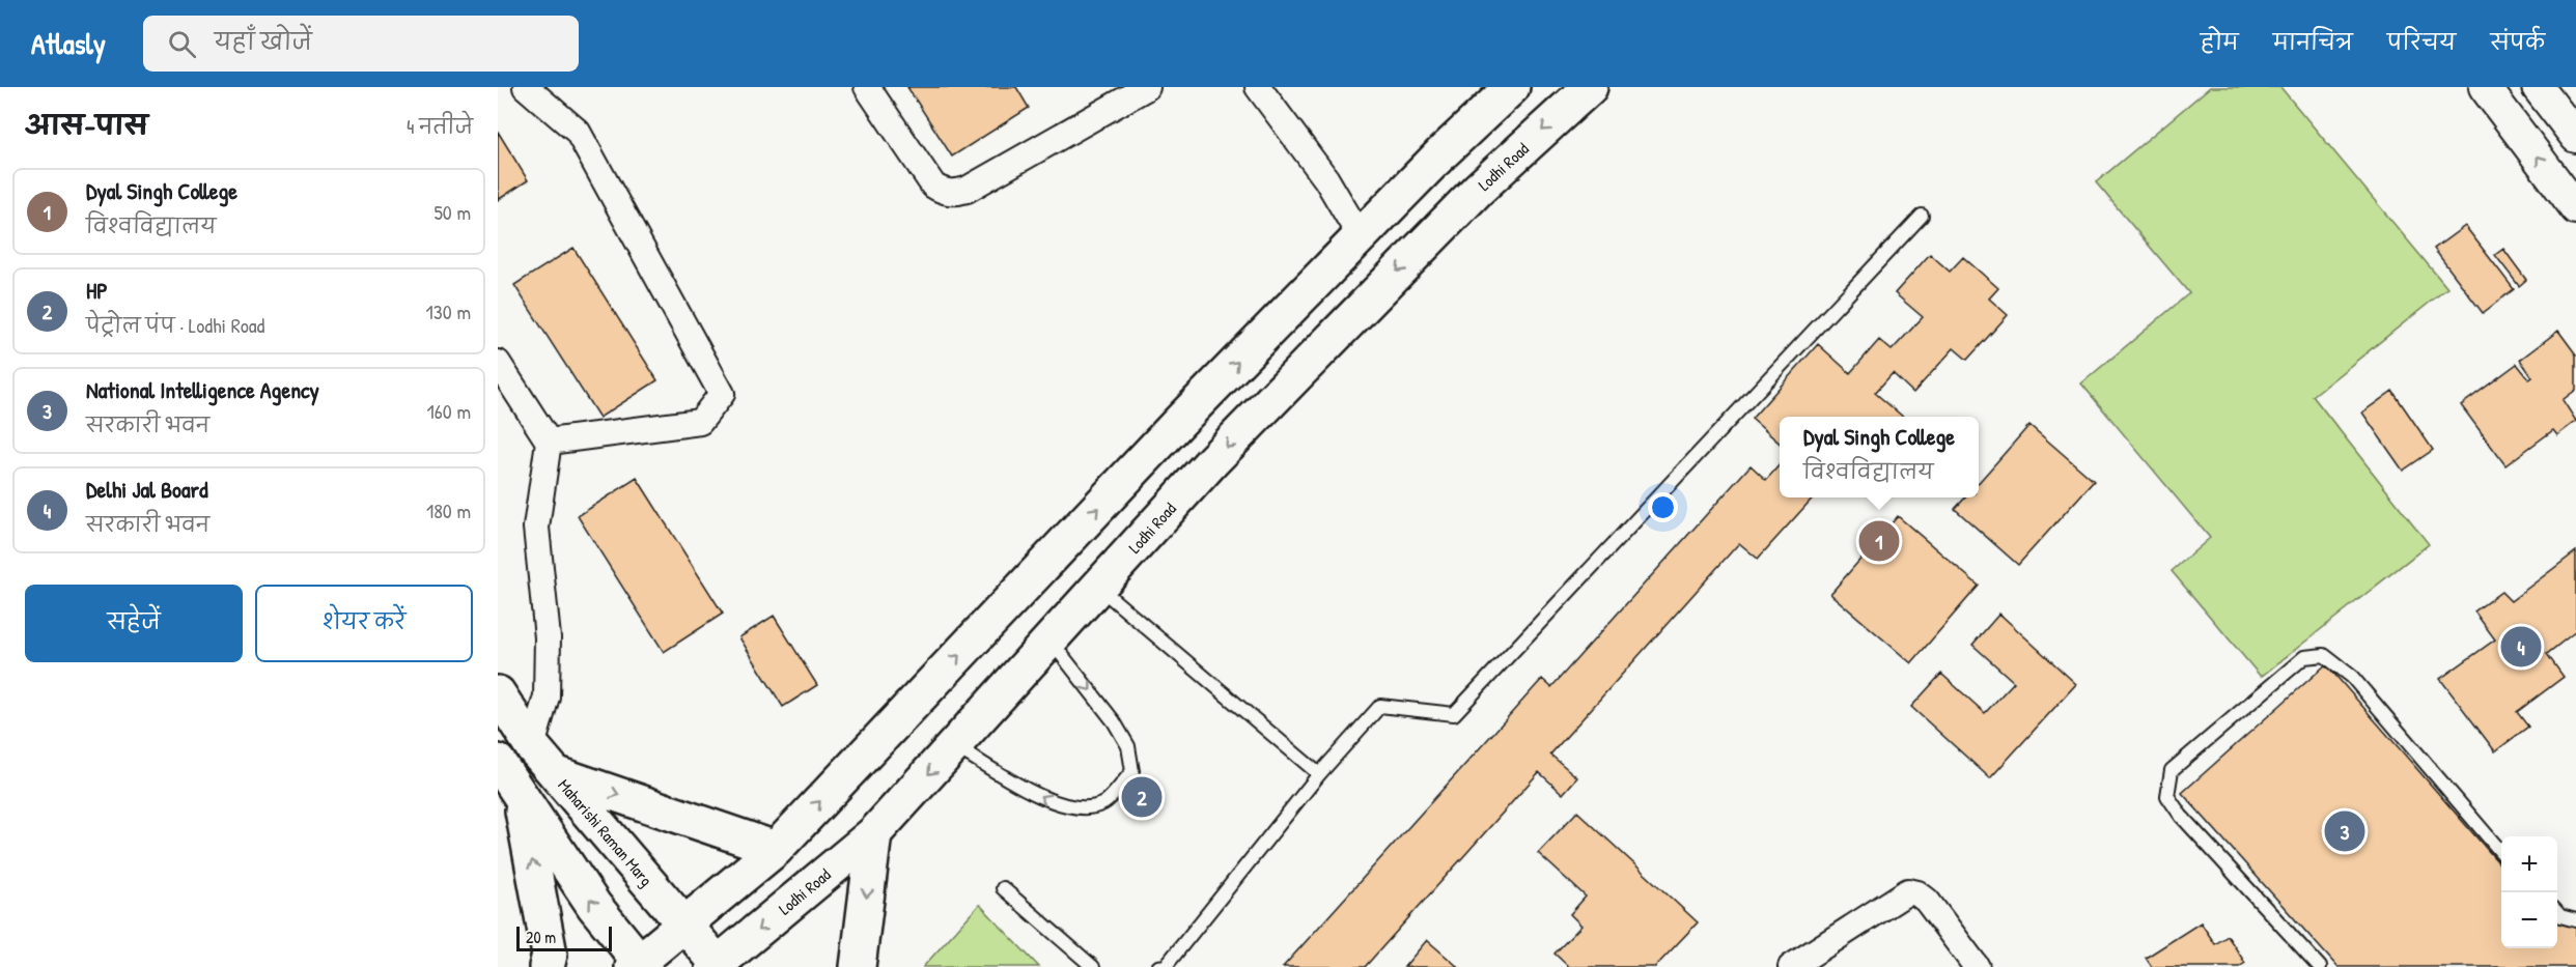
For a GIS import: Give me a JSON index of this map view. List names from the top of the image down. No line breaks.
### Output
{"streets":{"main road":["Lodhi Road","Maharishi Raman Marg"]},"crossings":[["Lodhi Road","Maharishi Raman Marg"]],"scale_bar":"20 m","page":{"header":"Atlasly","search":"यहाँ खोजें","nav":["होम","मानचित्र","परिचय","संपर्क"],"heading":["आस-पास","4 नतीजे"],"list":[{"mark":"1","name":"Dyal Singh College","note":"विश्वविद्यालय","value":"50 m"},{"mark":"2","name":"HP","note":"पेट्रोल पंप · Lodhi Road","value":"130 m"},{"mark":"3","name":"National Intelligence Agency","note":"सरकारी भवन","value":"160 m"},{"mark":"4","name":"Delhi Jal Board","note":"सरकारी भवन","value":"180 m"}],"popup":["Dyal Singh College","विश्वविद्यालय"],"pins":["1","4","2","3"],"buttons":["सहेजें","शेयर करें"],"map_buttons":["+","−"],"scale":"20 m"}}
